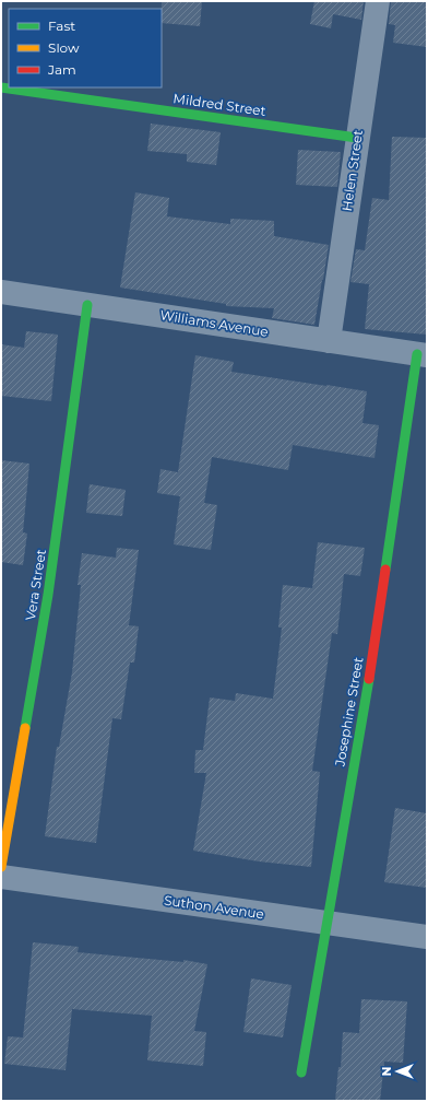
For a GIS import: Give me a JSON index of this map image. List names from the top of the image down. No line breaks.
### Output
{"streets":{"street":["Mildred Street","Helen Street","Williams Avenue","Vera Street","Josephine Street","Suthon Avenue"]},"crossings":[["Mildred Street","Helen Street"],["Helen Street","Williams Avenue"],["Williams Avenue","Vera Street"],["Williams Avenue","Josephine Street"],["Josephine Street","Suthon Avenue"]],"legend":["Fast","Slow","Jam"],"north":"left"}
